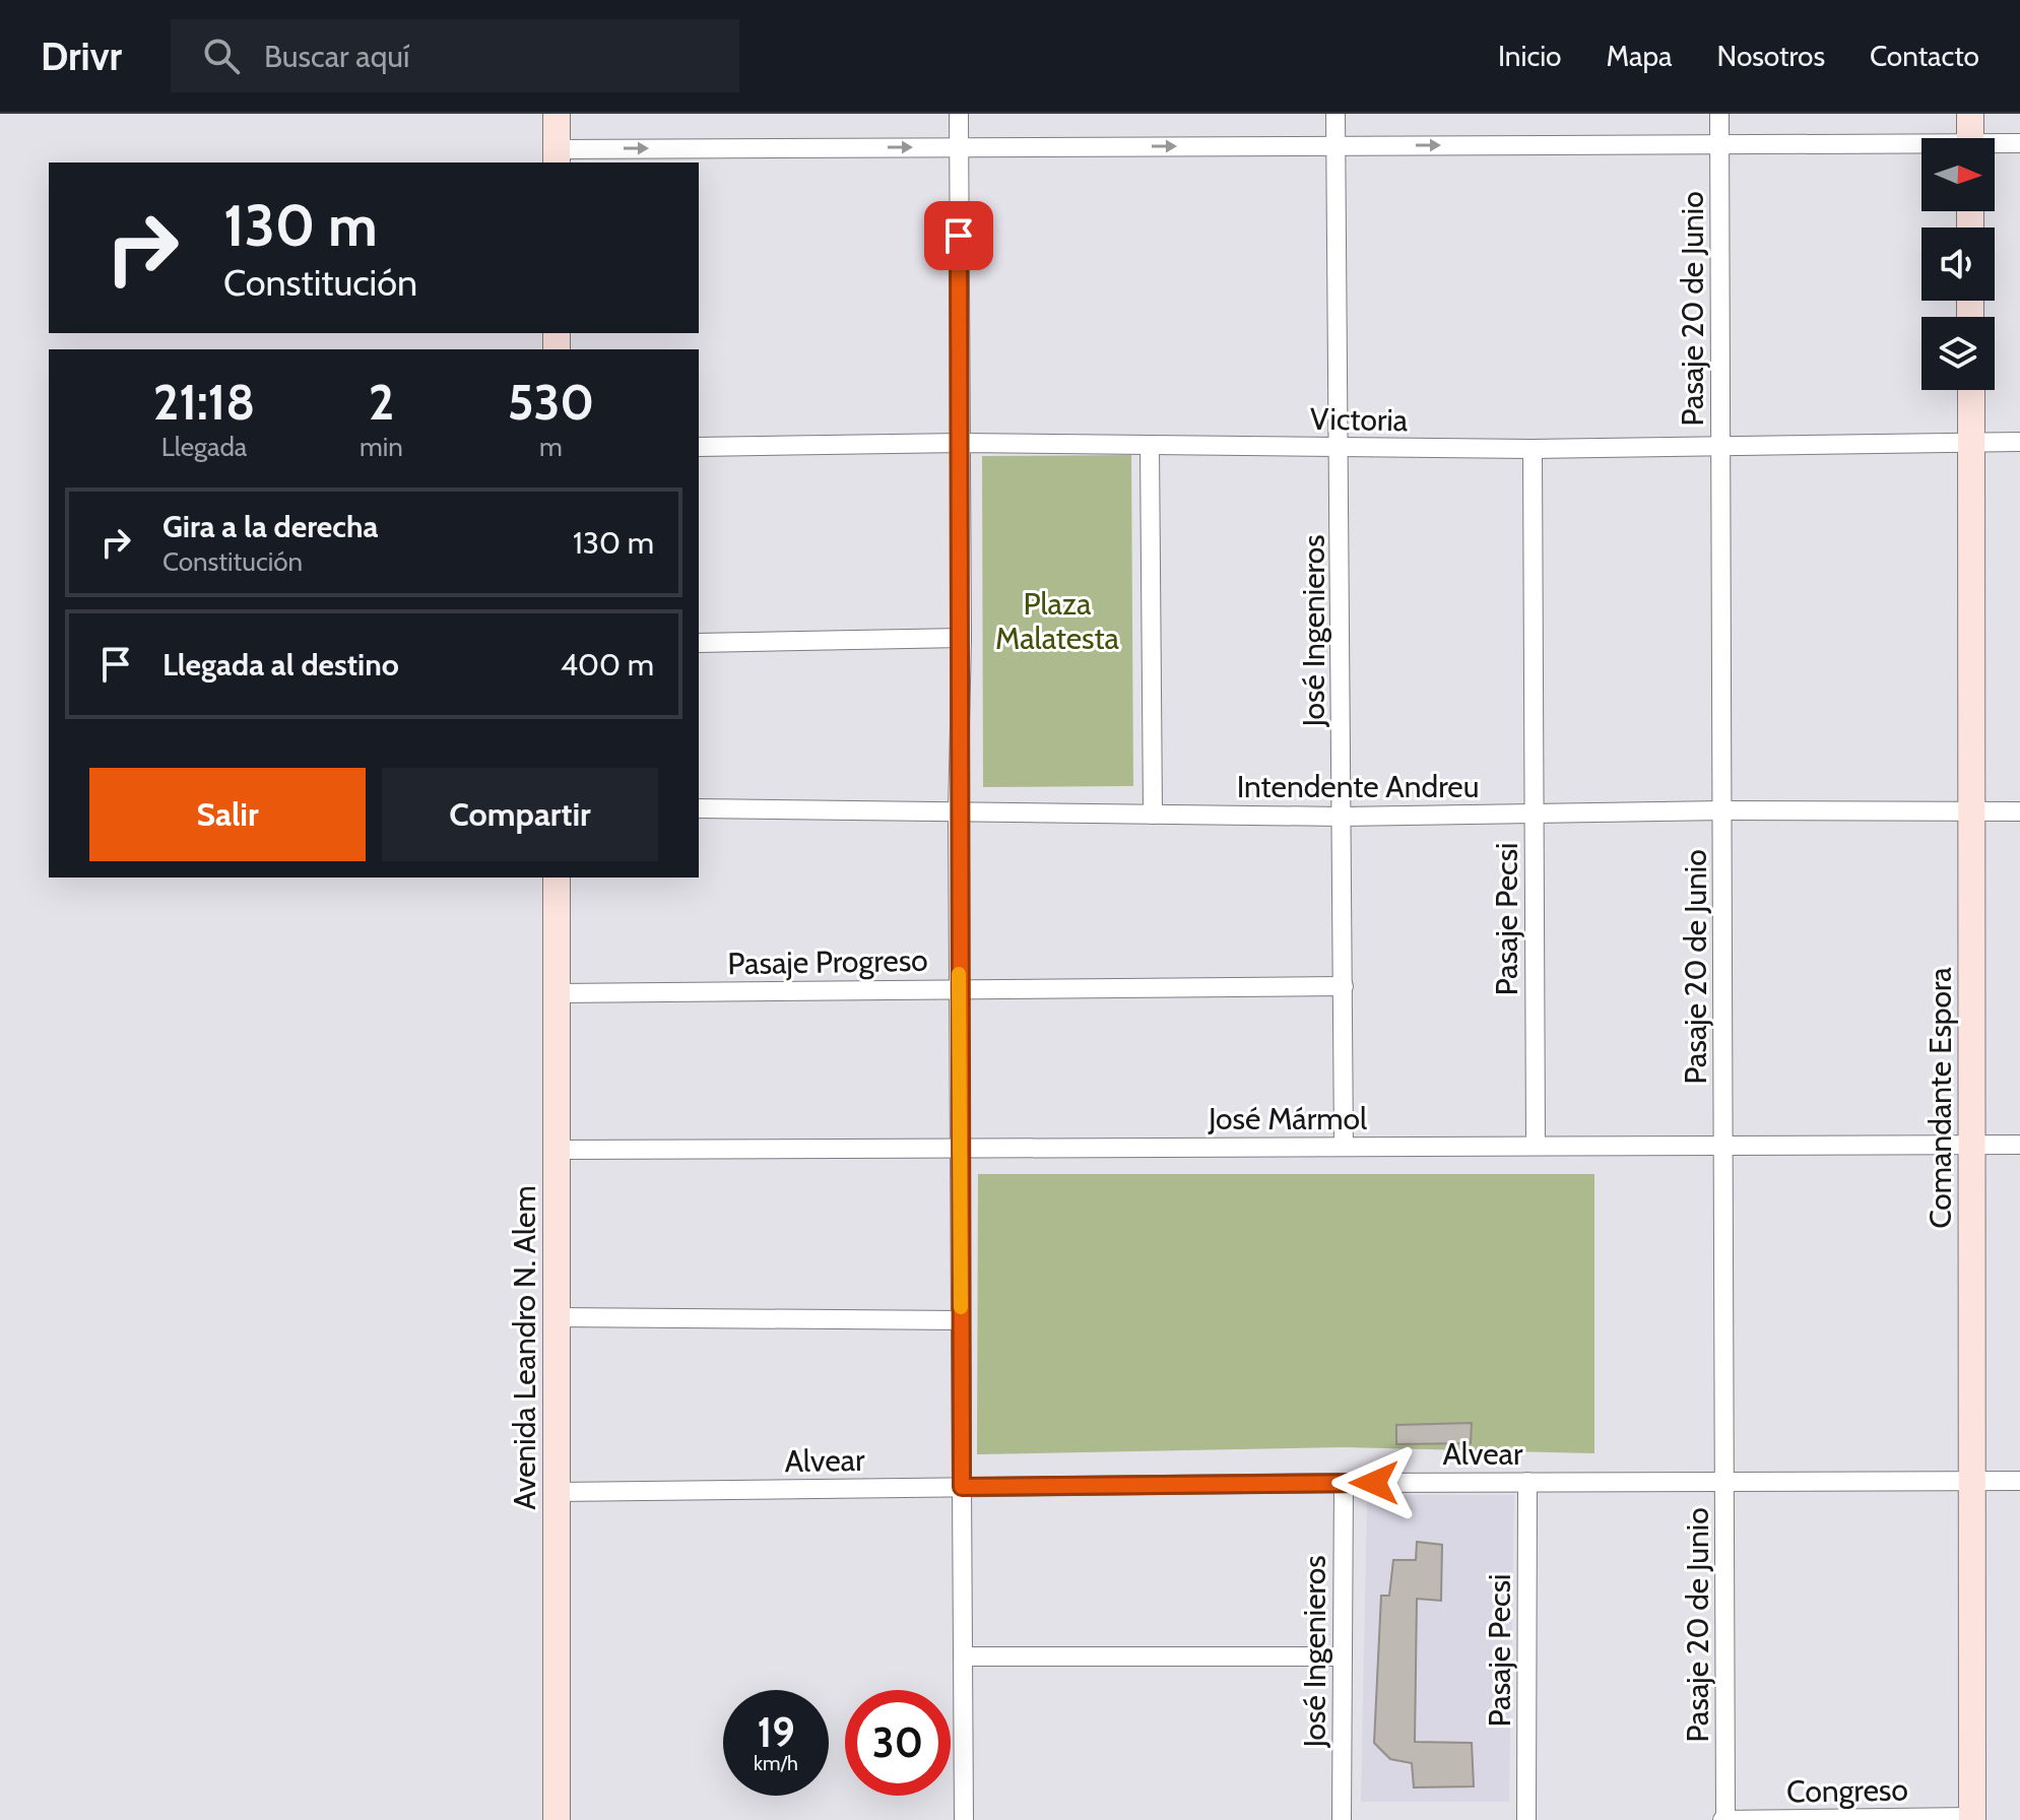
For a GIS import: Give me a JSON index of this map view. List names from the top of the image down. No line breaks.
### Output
{"streets":{"street":["Pasaje 20 de Junio","Victoria","José Ingenieros","Intendente Andreu","Pasaje Pecsi","Pasaje Progreso","Comandante Espora","José Mármol","Avenida Leandro N. Alem","Alvear","Congreso"]},"crossings":[["Pasaje 20 de Junio","Victoria"],["Pasaje 20 de Junio","Intendente Andreu"],["Pasaje 20 de Junio","José Mármol"],["Pasaje 20 de Junio","Alvear"],["Pasaje 20 de Junio","Congreso"],["Victoria","José Ingenieros"],["Victoria","Pasaje Pecsi"],["Victoria","Comandante Espora"],["José Ingenieros","Intendente Andreu"],["José Ingenieros","Pasaje Progreso"],["José Ingenieros","José Mármol"],["José Ingenieros","Alvear"],["Intendente Andreu","Pasaje Pecsi"],["Intendente Andreu","Comandante Espora"],["Pasaje Pecsi","José Mármol"],["Pasaje Pecsi","Alvear"],["Pasaje Progreso","Avenida Leandro N. Alem"],["Comandante Espora","José Mármol"],["Comandante Espora","Alvear"],["Comandante Espora","Congreso"],["José Mármol","Avenida Leandro N. Alem"],["Avenida Leandro N. Alem","Alvear"]],"parks":["Plaza Malatesta"],"north":"right","page":{"header":"Drivr","search":"Buscar aquí","nav":["Inicio","Mapa","Nosotros","Contacto"],"turn":["130 m","Constitución"],"eta":["21:18","Llegada","2","min","530","m"],"list":[{"name":"Gira a la derecha","note":"Constitución","value":"130 m"},{"name":"Llegada al destino","value":"400 m"}],"buttons":["Salir","Compartir"],"speed":"19 km/h","limit":"30"}}
